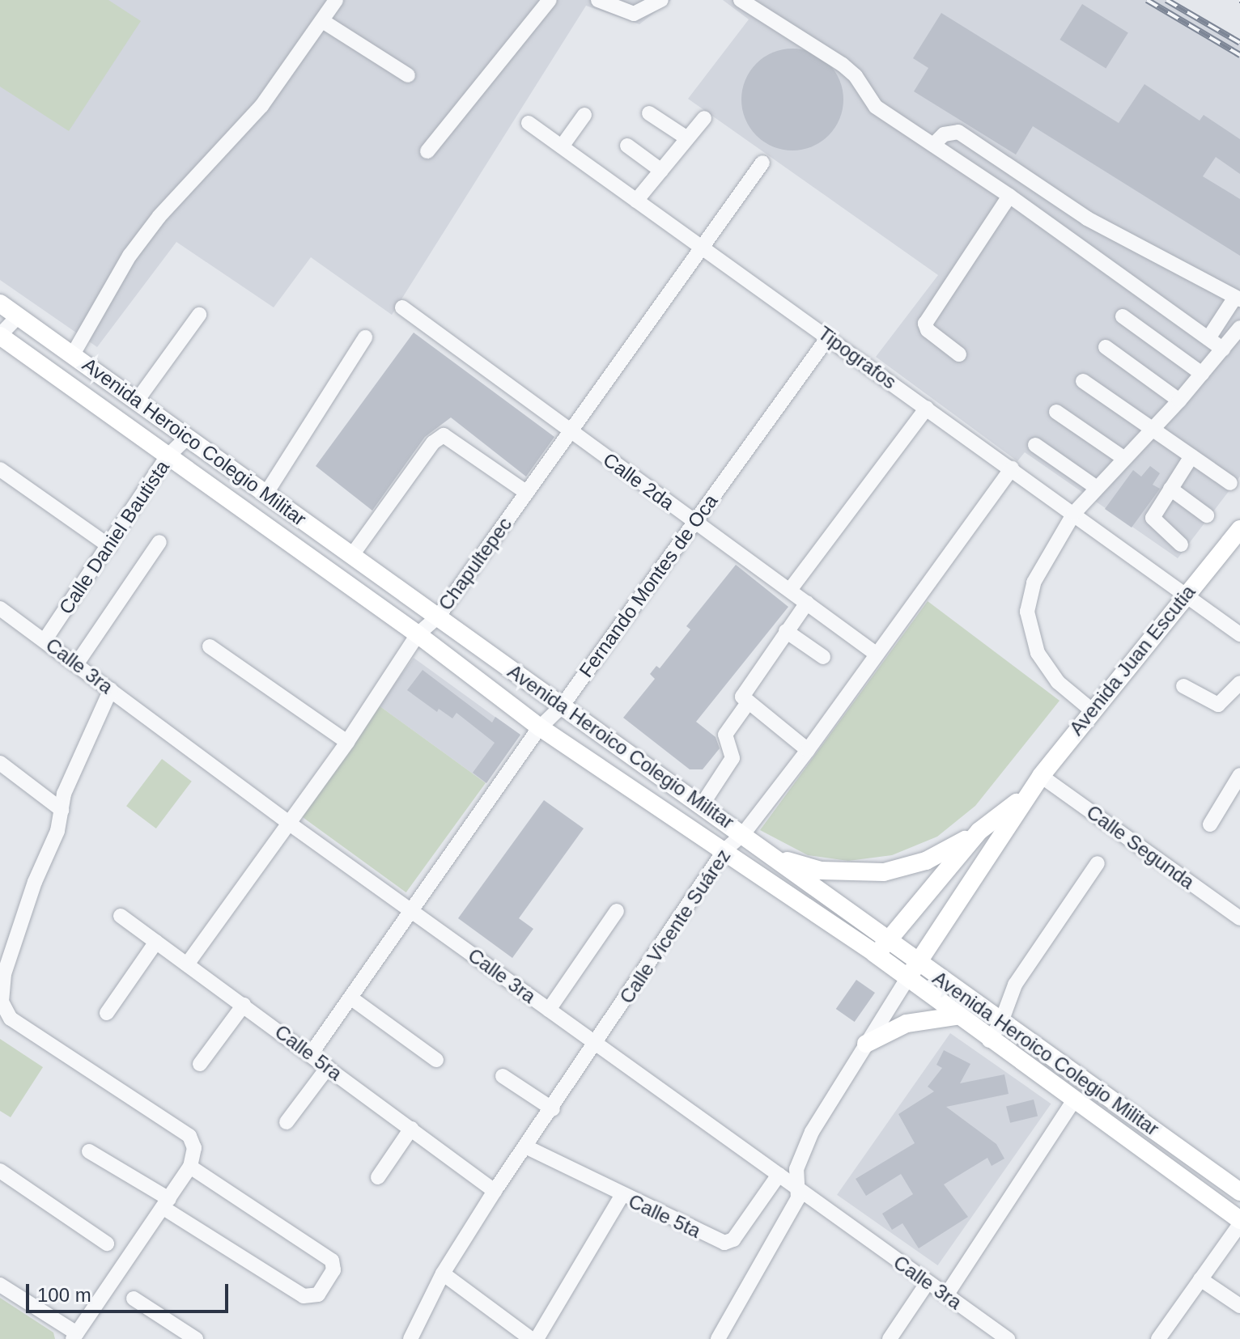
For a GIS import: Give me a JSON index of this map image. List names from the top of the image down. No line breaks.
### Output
{"streets":{"main road":["Avenida Heroico Colegio Militar","Avenida Juan Escutia"],"street":["Tipografos","Calle 2da","Calle Daniel Bautista","Chapultepec","Fernando Montes de Oca","Calle 3ra","Calle Segunda","Calle Vicente Suárez","Calle 5ra","Calle 5ta"]},"crossings":[["Tipografos","Chapultepec"],["Tipografos","Fernando Montes de Oca"],["Tipografos","Avenida Juan Escutia"],["Tipografos","Calle Vicente Suárez"],["Avenida Heroico Colegio Militar","Calle Daniel Bautista"],["Avenida Heroico Colegio Militar","Chapultepec"],["Avenida Heroico Colegio Militar","Fernando Montes de Oca"],["Avenida Heroico Colegio Militar","Avenida Juan Escutia"],["Avenida Heroico Colegio Militar","Calle Vicente Suárez"],["Calle 2da","Chapultepec"],["Calle 2da","Fernando Montes de Oca"],["Calle 2da","Calle Vicente Suárez"],["Calle Daniel Bautista","Calle 3ra"],["Chapultepec","Calle 3ra"],["Chapultepec","Calle 5ra"],["Fernando Montes de Oca","Calle 3ra"],["Fernando Montes de Oca","Calle 5ra"],["Avenida Juan Escutia","Calle Segunda"],["Calle 3ra","Calle Vicente Suárez"],["Calle 3ra","Calle 5ta"],["Calle Vicente Suárez","Calle 5ra"],["Calle Vicente Suárez","Calle 5ta"]],"scale_bar":"100 m"}
